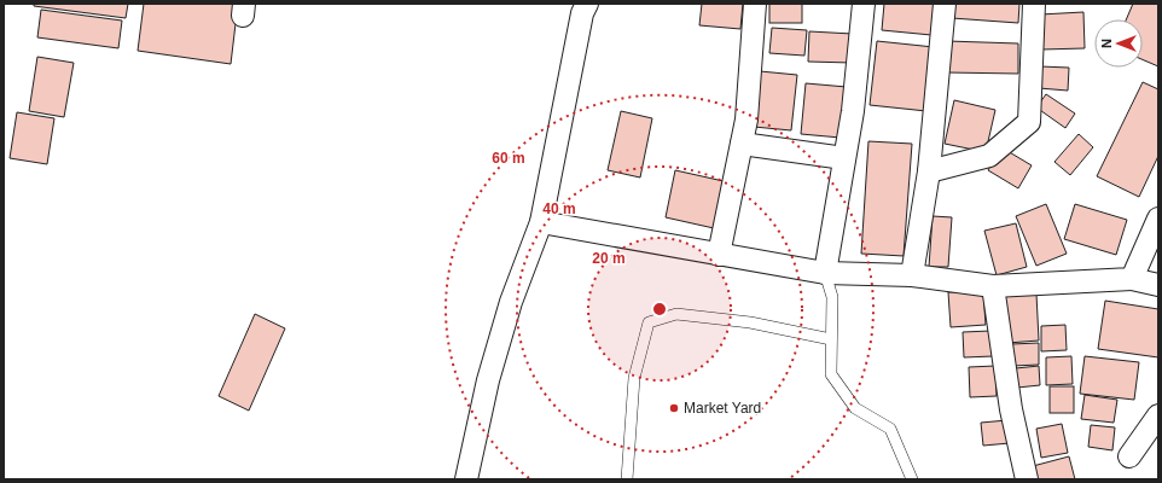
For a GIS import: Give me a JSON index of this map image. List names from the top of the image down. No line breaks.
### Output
{"places":["Market Yard"],"north":"left","rings":["60 m","40 m","20 m"]}
